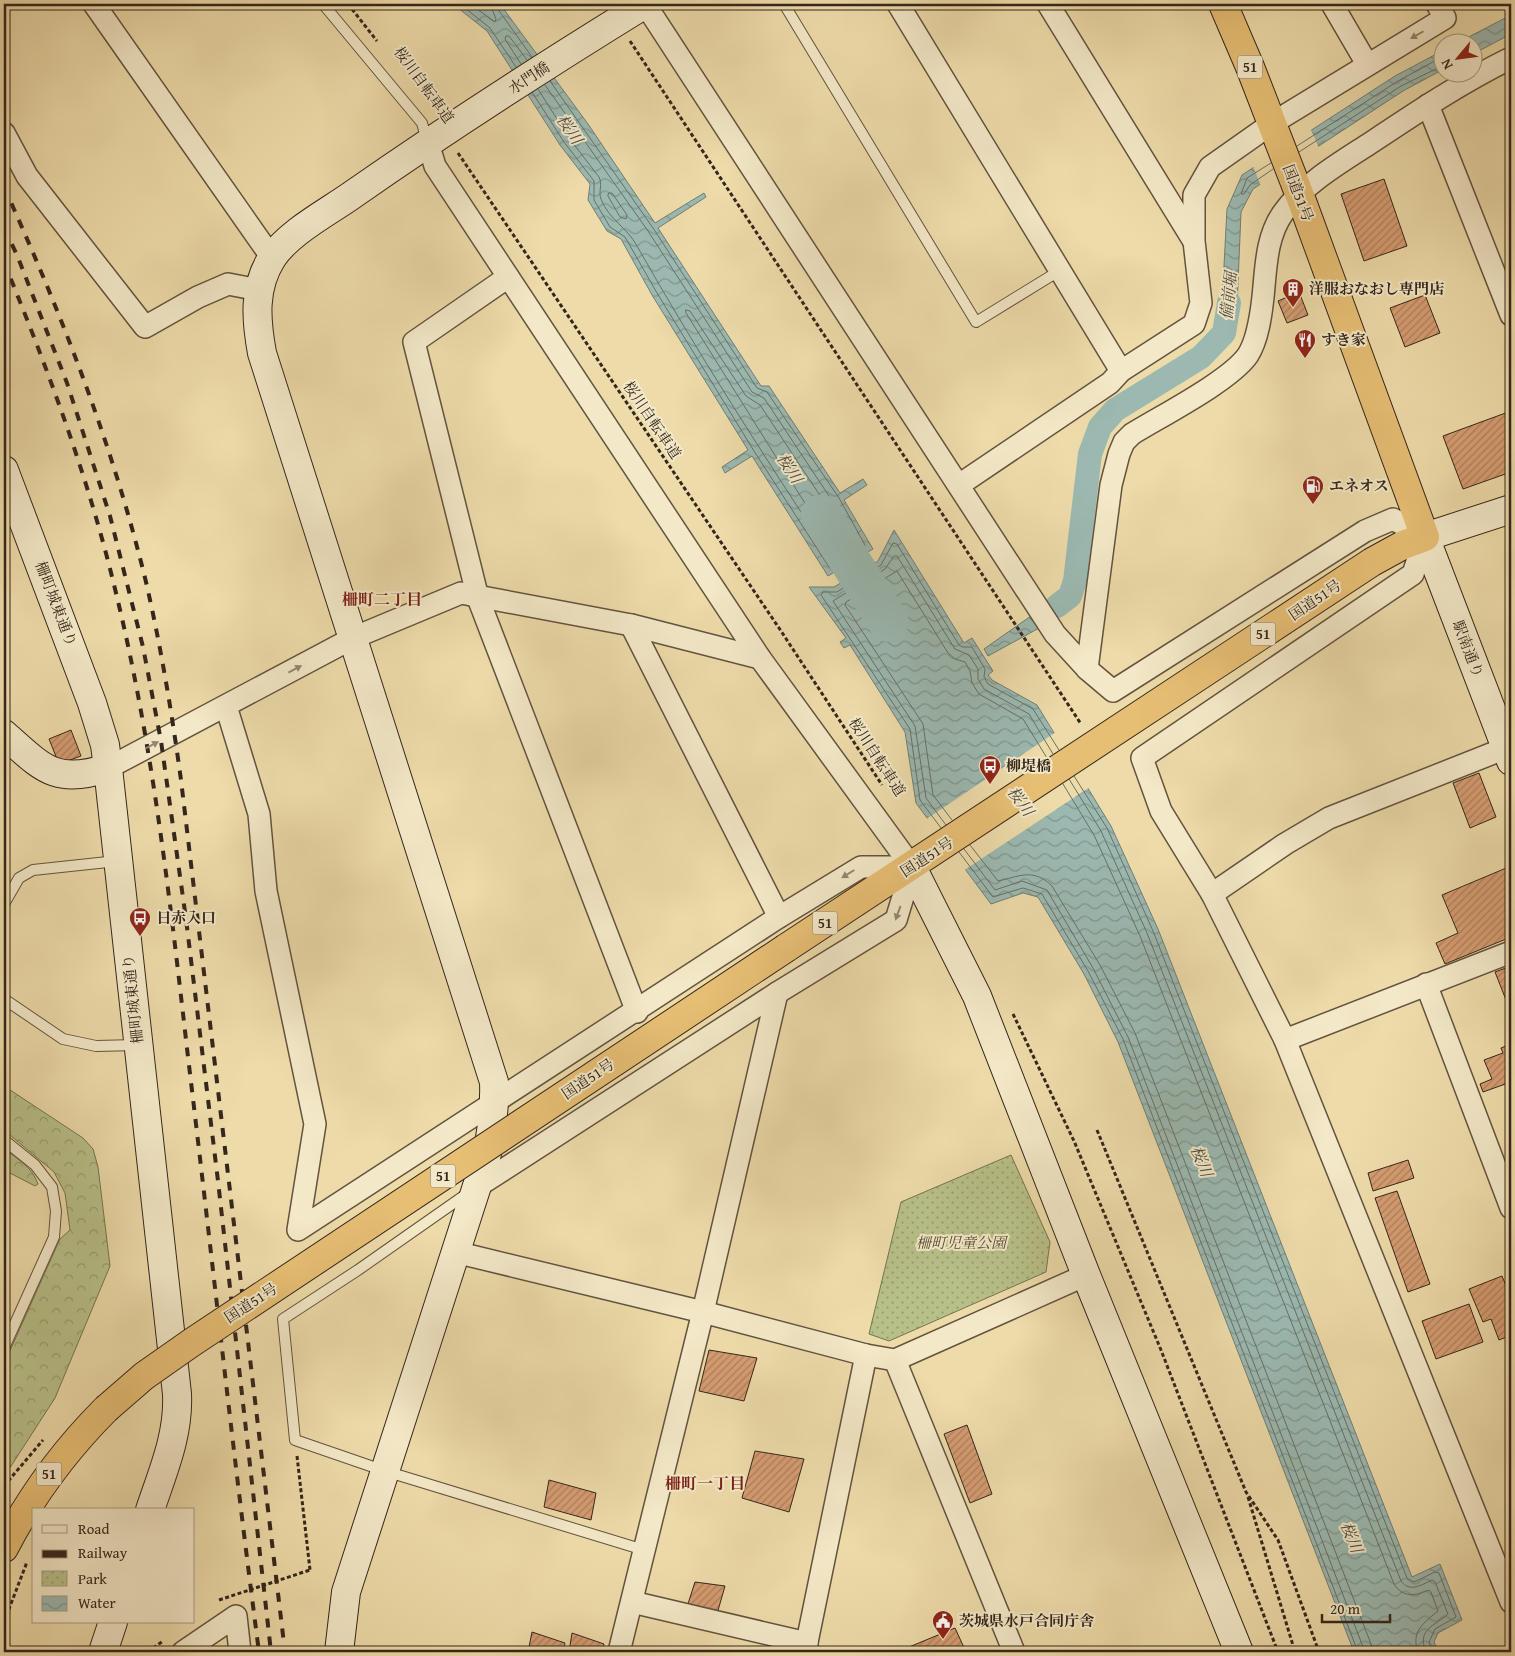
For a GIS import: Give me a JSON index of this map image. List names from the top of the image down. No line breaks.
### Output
{"streets":{"highway":["51","国道51号"],"street":["水門橋","柵町城東通り","駅南通り"],"path":["桜川自転車道"]},"crossings":[["水門橋","桜川自転車道"],["国道51号","駅南通り"]],"districts":["柵町二丁目","柵町一丁目"],"water":["桜川","備前堀"],"parks":["柵町児童公園"],"places":{"building":["洋服おなおし専門店"],"restaurant":["すき家"],"fuel station":["エネオス"],"bus stop":["柳堤橋","日赤入口"],"public building":["茨城県水戸合同庁舎"]},"legend":["Road","Railway","Park","Water"],"scale_bar":"20 m","north":"bottom left"}
